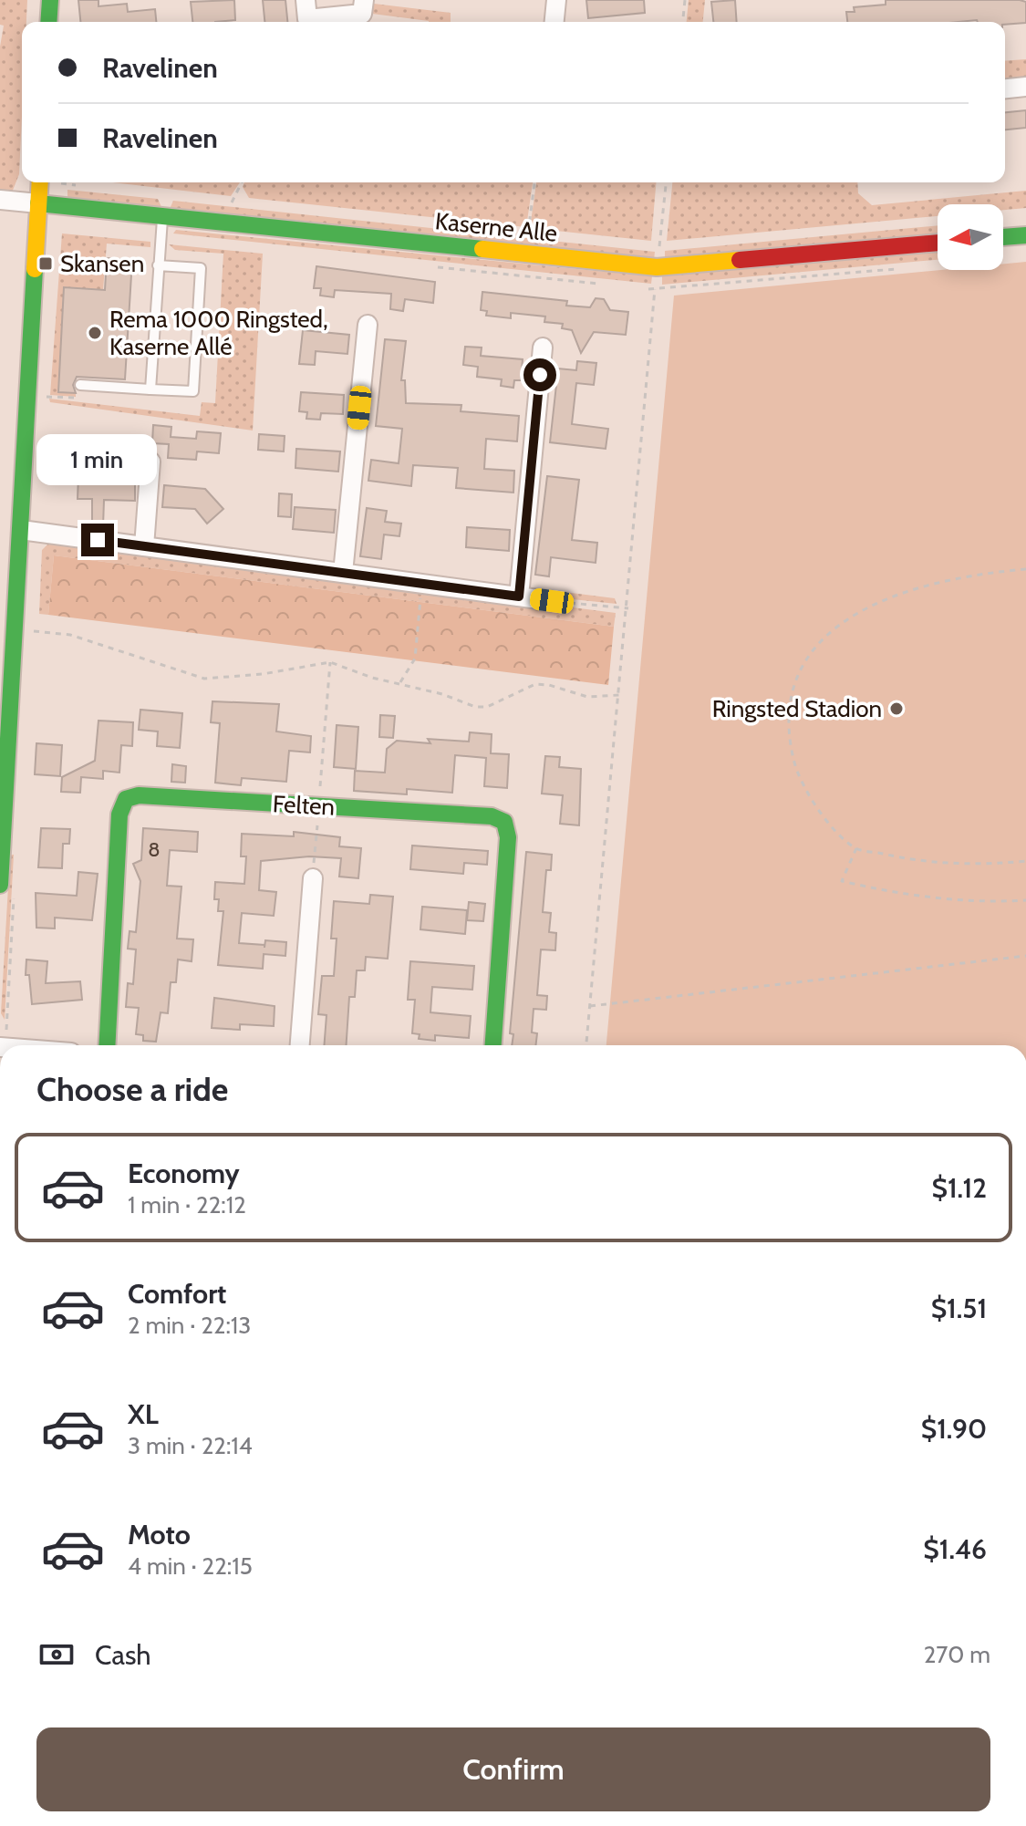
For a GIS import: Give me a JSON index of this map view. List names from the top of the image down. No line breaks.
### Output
{"streets":{"street":["Kaserne Alle","Felten"]},"places":{"transit":["Skansen"],"other":["Rema 1000 Ringsted, Kaserne Allé","Ringsted Stadion"]},"house_numbers":["8"],"north":"left","page":{"banner":["Ravelinen","Ravelinen"],"bubble":"1 min","heading":"Choose a ride","list":[{"name":"Economy","note":"1 min · 22:12","value":"$1.12"},{"name":"Comfort","note":"2 min · 22:13","value":"$1.51"},{"name":"XL","note":"3 min · 22:14","value":"$1.90"},{"name":"Moto","note":"4 min · 22:15","value":"$1.46"}],"pay":["Cash","270 m"],"buttons":"Confirm"}}
